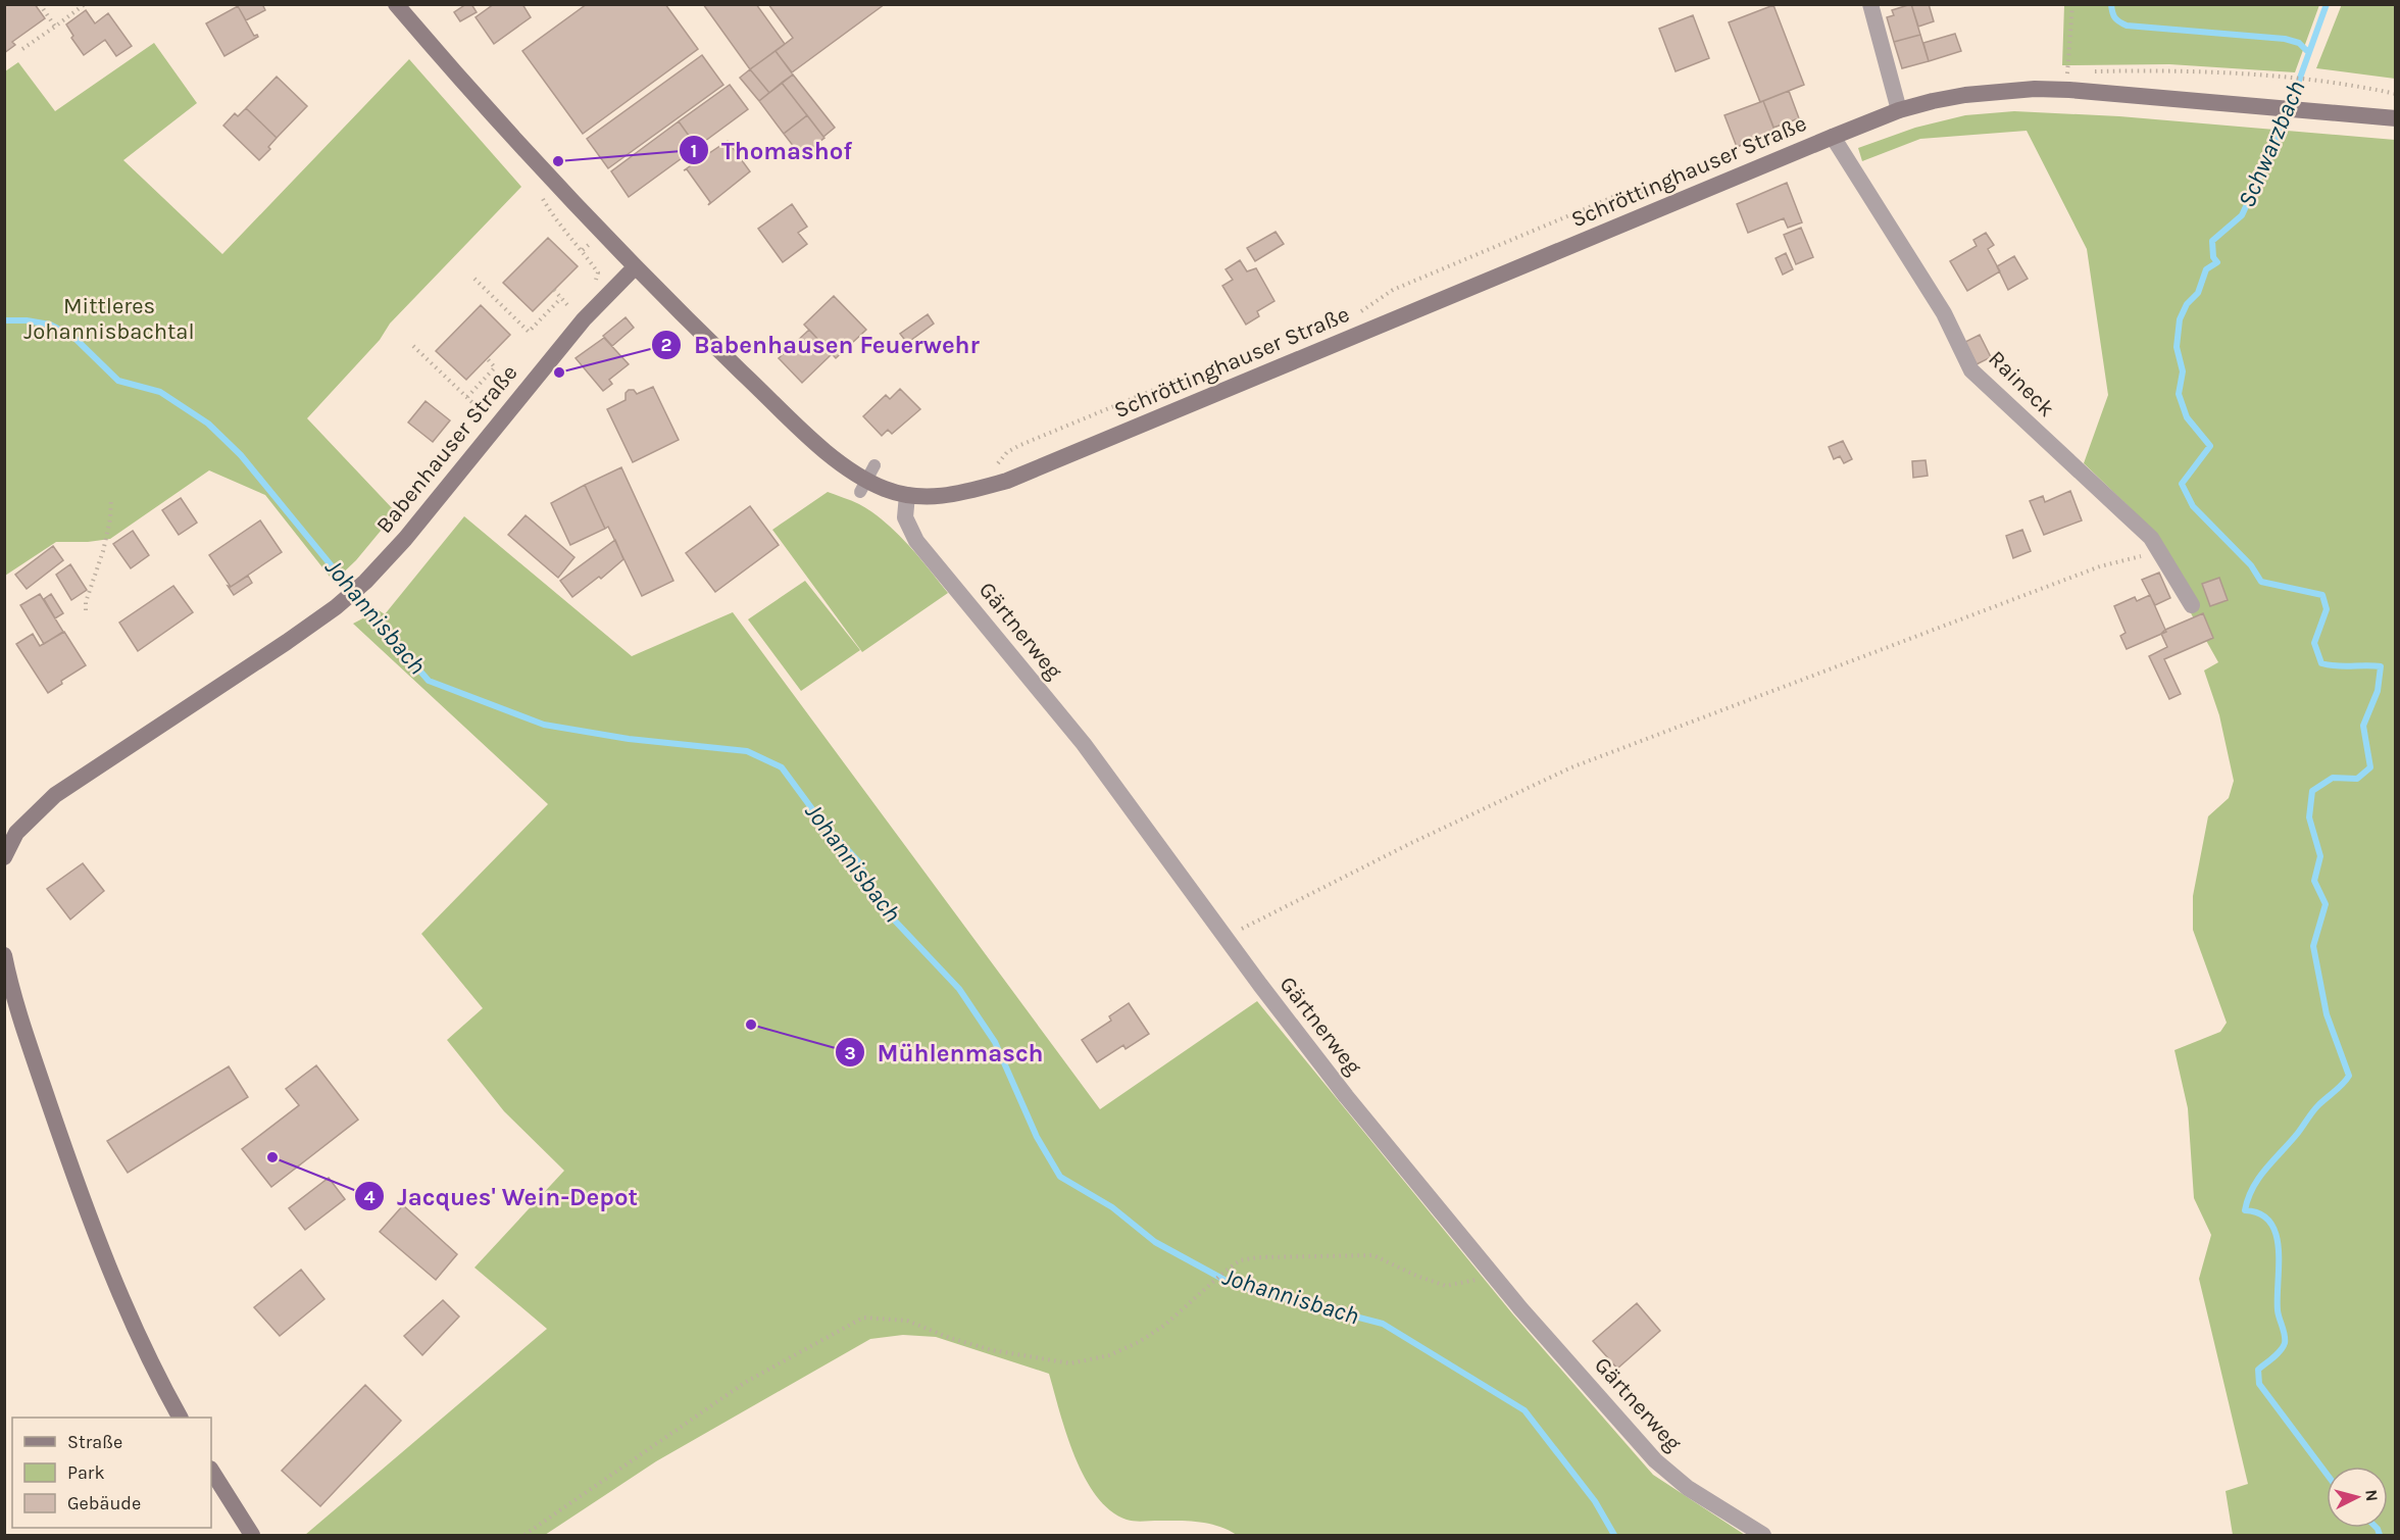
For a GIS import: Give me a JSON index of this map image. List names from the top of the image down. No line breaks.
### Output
{"streets":{"main road":["Schröttinghauser Straße","Babenhauser Straße"],"street":["Raineck","Gärtnerweg"]},"crossings":[["Schröttinghauser Straße","Raineck"],["Schröttinghauser Straße","Babenhauser Straße"],["Schröttinghauser Straße","Gärtnerweg"]],"water":["Schwarzbach","Johannisbach"],"parks":["Mittleres Johannisbachtal"],"places":["Thomashof","Babenhausen Feuerwehr","Mühlenmasch","Jacques' Wein-Depot"],"legend":["Straße","Park","Gebäude"],"north":"right"}
